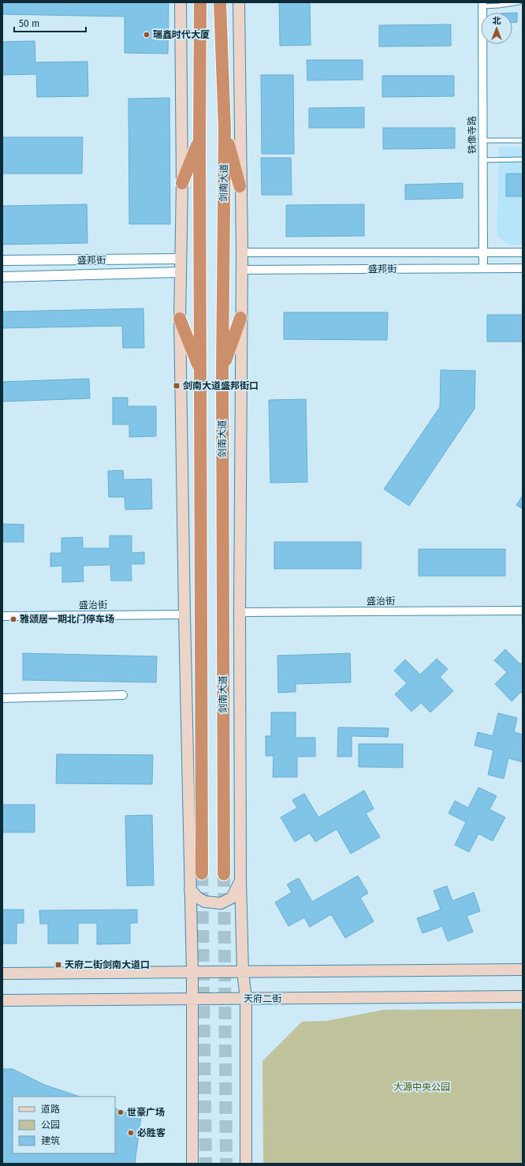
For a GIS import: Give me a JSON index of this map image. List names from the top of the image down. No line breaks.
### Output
{"streets":{"highway":["剑南大道"],"main road":["天府二街"],"street":["铁像寺路","盛邦街","盛治街"]},"crossings":[["铁像寺路","盛邦街"]],"parks":["大源中央公园"],"places":{"other":["瑞鑫时代大厦","雅颂居一期北门停车场","世豪广场","必胜客"],"transit":["剑南大道盛邦街口","天府二街剑南大道口"]},"legend":["道路","公园","建筑"],"scale_bar":"50 m","north":"top"}
